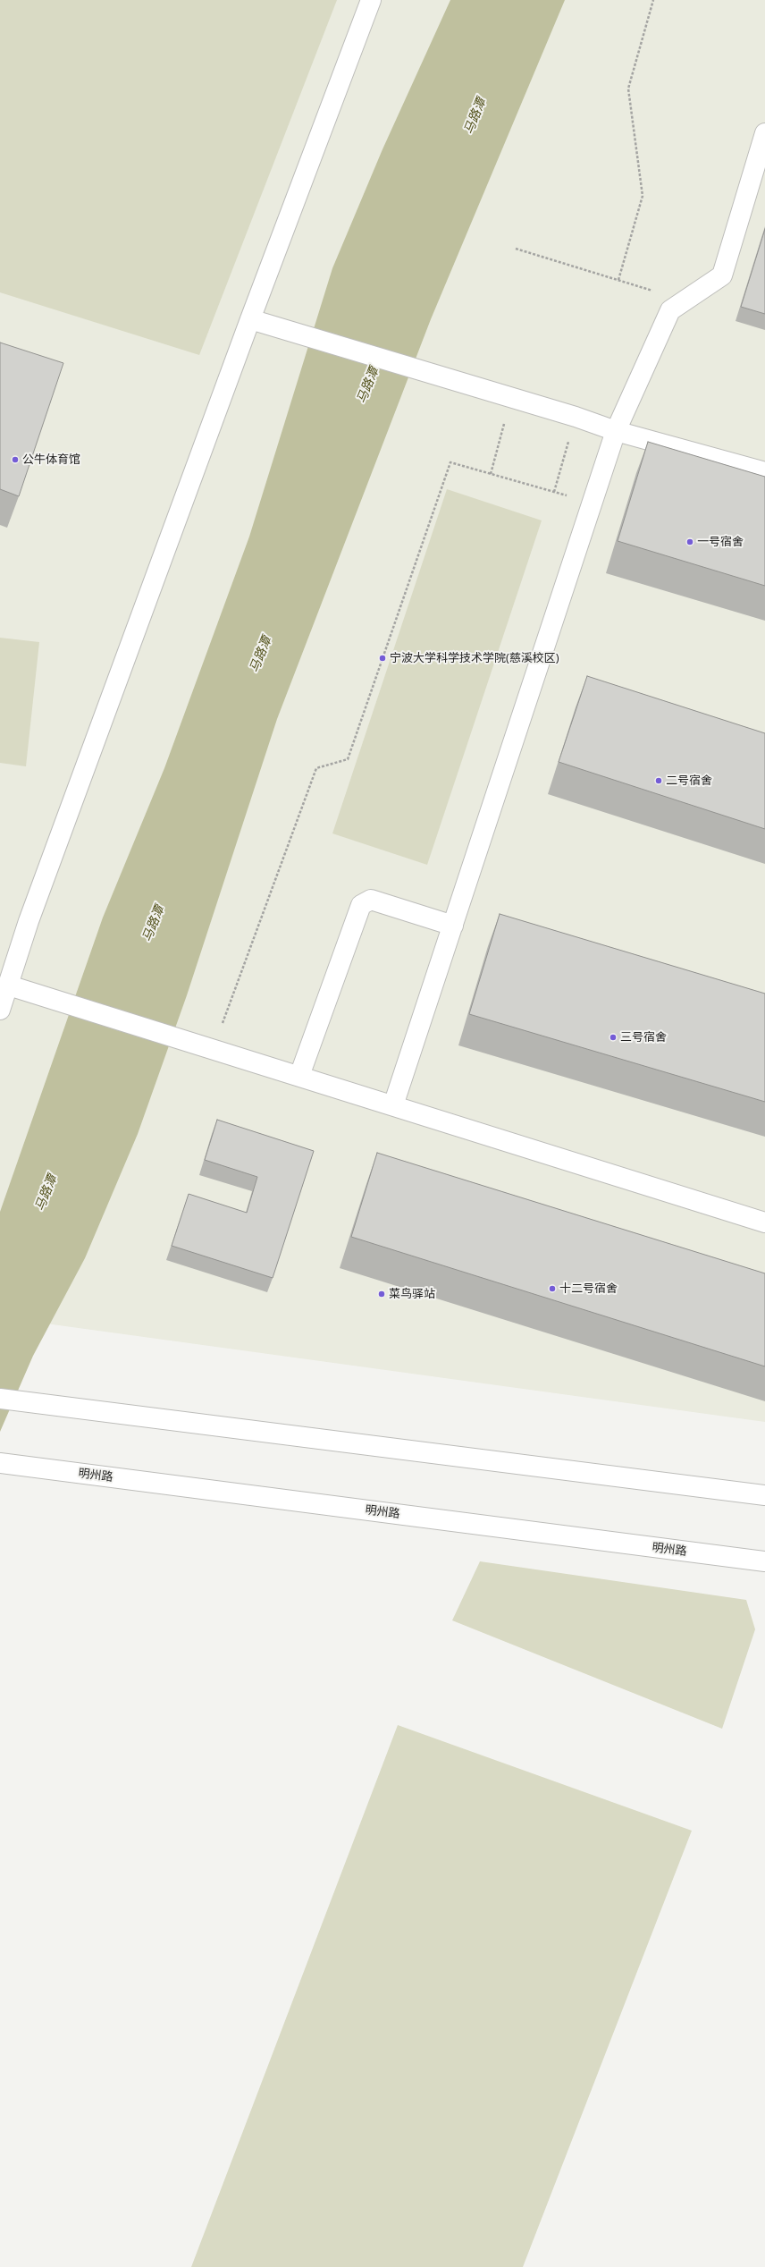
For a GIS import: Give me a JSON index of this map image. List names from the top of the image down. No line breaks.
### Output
{"streets":{"main road":["明州路"]},"water":["马路潭"],"places":["公牛体育馆","一号宿舍","宁波大学科学技术学院(慈溪校区)","二号宿舍","三号宿舍","十二号宿舍","菜鸟驿站"]}
